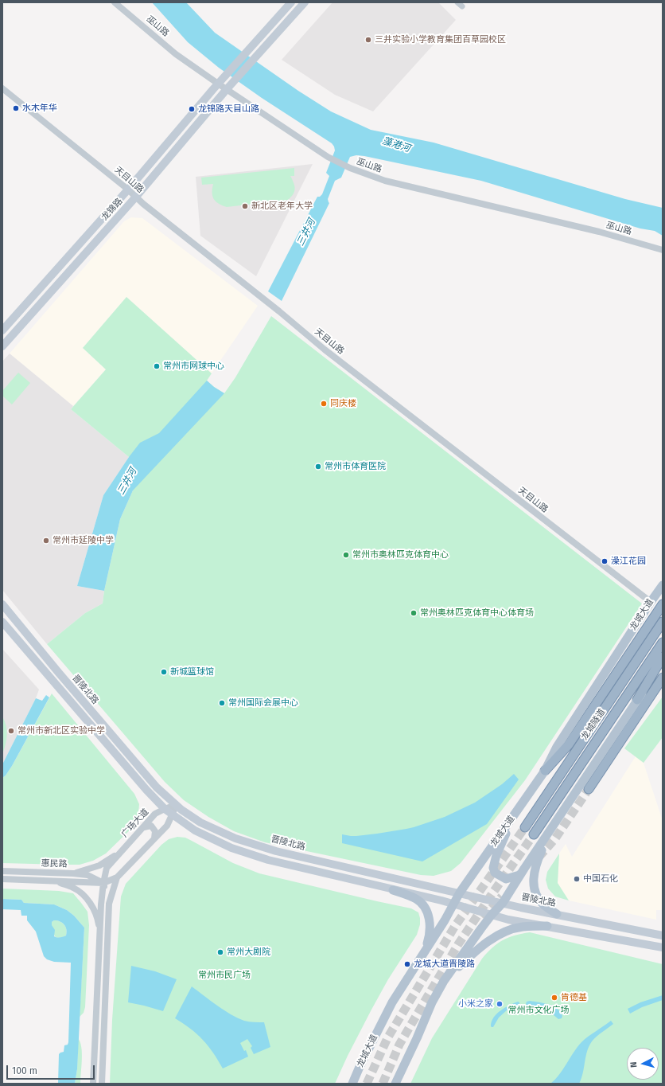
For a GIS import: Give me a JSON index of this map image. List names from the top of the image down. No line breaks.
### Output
{"streets":{"highway":["龙城隧道"],"main road":["龙锦路","龙城大道","晋陵北路"],"street":["巫山路","天目山路","广场大道","惠民路"]},"crossings":[["巫山路","龙锦路"],["天目山路","龙锦路"],["天目山路","龙城大道"],["龙城大道","晋陵北路"],["晋陵北路","广场大道"],["广场大道","惠民路"]],"water":["藻港河","三井河"],"parks":["常州市民广场","常州市文化广场"],"places":["三井实验小学教育集团百草园校区","水木年华","龙锦路天目山路","新北区老年大学","常州市网球中心","同庆楼","常州市体育医院","常州市延陵中学","常州市奥林匹克体育中心","澡江花园","常州奥林匹克体育中心体育场","新城篮球馆","常州国际会展中心","常州市新北区实验中学","中国石化","常州大剧院","龙城大道晋陵路","肯德基","小米之家"],"scale_bar":"100 m","north":"left"}
